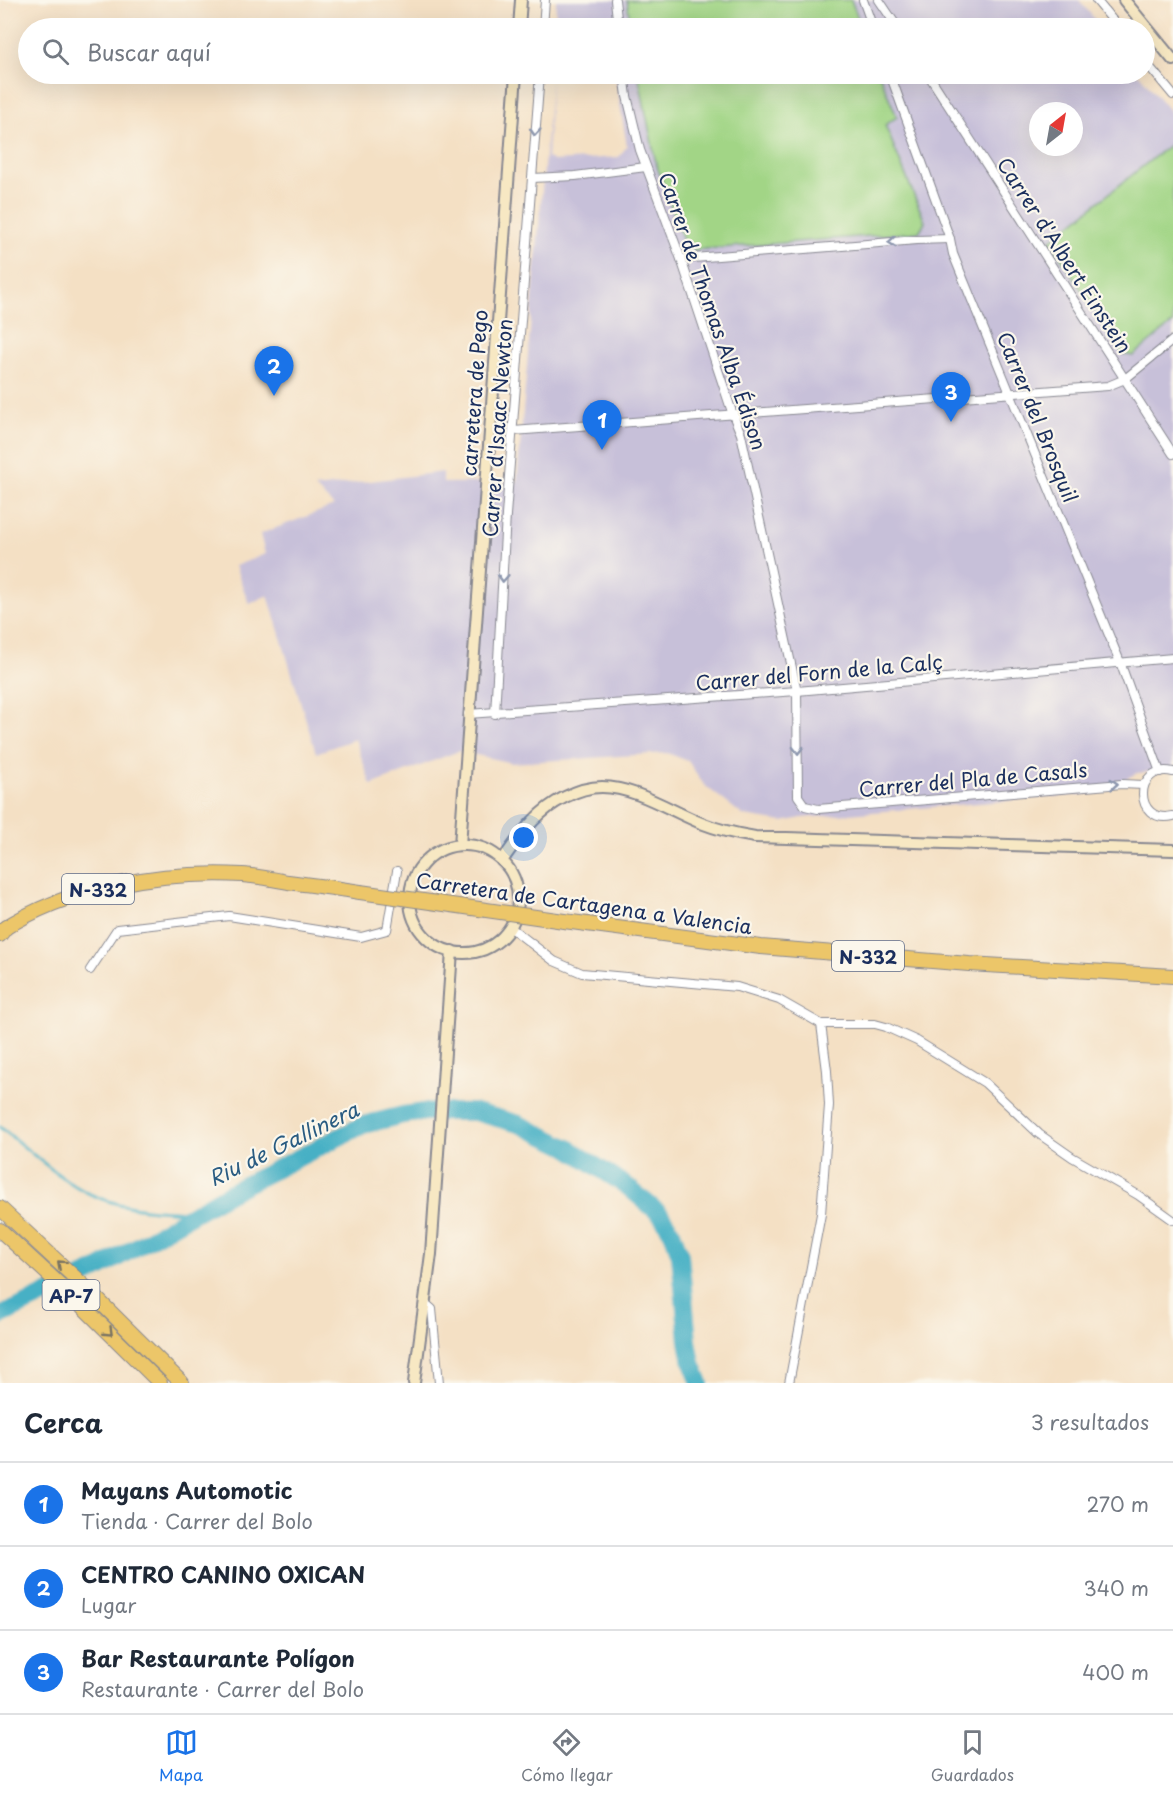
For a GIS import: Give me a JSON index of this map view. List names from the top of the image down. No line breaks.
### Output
{"streets":{"highway":["N-332","Carretera de Cartagena a Valencia","AP-7"],"main road":["carretera de Pego"],"street":["Carrer d'Albert Einstein","Carrer de Thomas Alba Édison","Carrer del Brosquil","Carrer d'Isaac Newton","Carrer del Forn de la Calç","Carrer del Pla de Casals"]},"crossings":[["Carrer de Thomas Alba Édison","Carrer del Forn de la Calç"],["Carrer de Thomas Alba Édison","Carrer del Pla de Casals"],["carretera de Pego","Carrer del Forn de la Calç"],["Carrer del Brosquil","Carrer del Forn de la Calç"],["Carrer d'Isaac Newton","Carrer del Forn de la Calç"]],"one_way":["Carrer d'Isaac Newton","Carrer del Pla de Casals"],"water":["Riu de Gallinera"],"north":"top right","page":{"search":"Buscar aquí","pins":["2","3","1"],"heading":["Cerca","3 resultados"],"list":[{"mark":"1","name":"Mayans Automotic","note":"Tienda · Carrer del Bolo","value":"270 m"},{"mark":"2","name":"CENTRO CANINO OXICAN","note":"Lugar","value":"340 m"},{"mark":"3","name":"Bar Restaurante Polígon","note":"Restaurante · Carrer del Bolo","value":"400 m"}],"nav":["Mapa","Cómo llegar","Guardados"]}}
